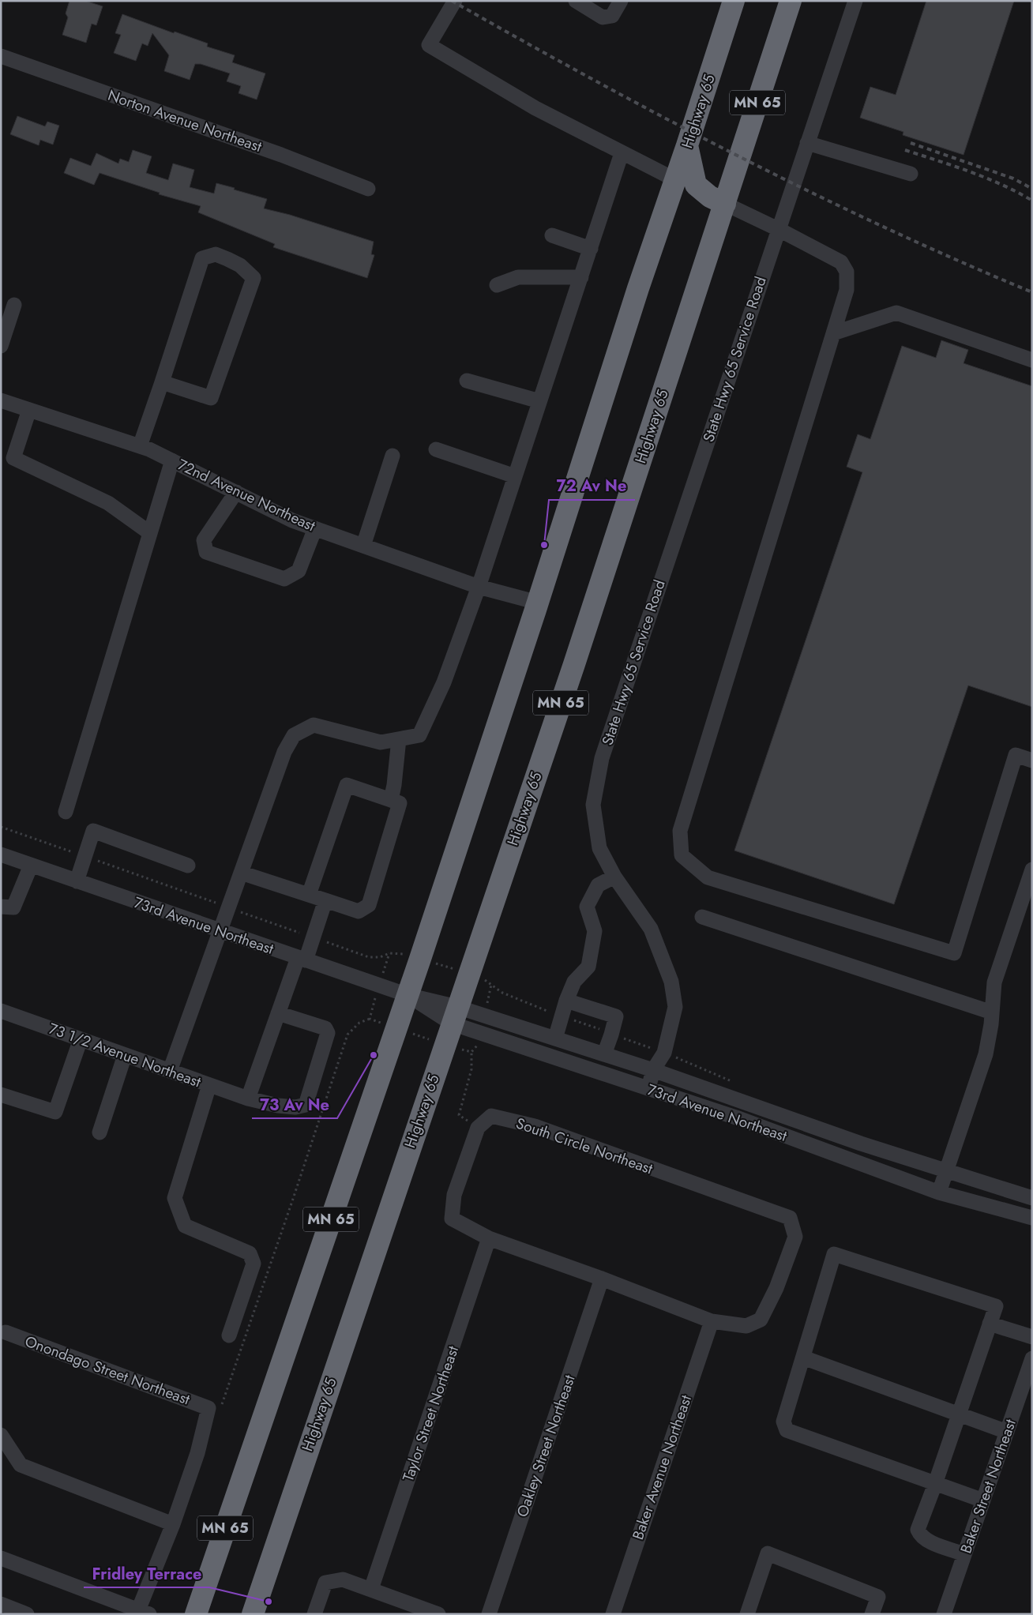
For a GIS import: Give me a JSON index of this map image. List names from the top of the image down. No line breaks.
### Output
{"streets":{"highway":["MN 65","Highway 65"],"street":["Norton Avenue Northeast","State Hwy 65 Service Road","72nd Avenue Northeast","73rd Avenue Northeast","73 1/2 Avenue Northeast","South Circle Northeast","Onondago Street Northeast","Taylor Street Northeast","Oakley Street Northeast","Baker Avenue Northeast","Baker Street Northeast"]},"crossings":[["Highway 65","72nd Avenue Northeast"],["Highway 65","73rd Avenue Northeast"],["State Hwy 65 Service Road","73rd Avenue Northeast"],["South Circle Northeast","Taylor Street Northeast"],["South Circle Northeast","Oakley Street Northeast"],["South Circle Northeast","Baker Avenue Northeast"]],"places":["72 Av Ne","73 Av Ne","Fridley Terrace"]}
